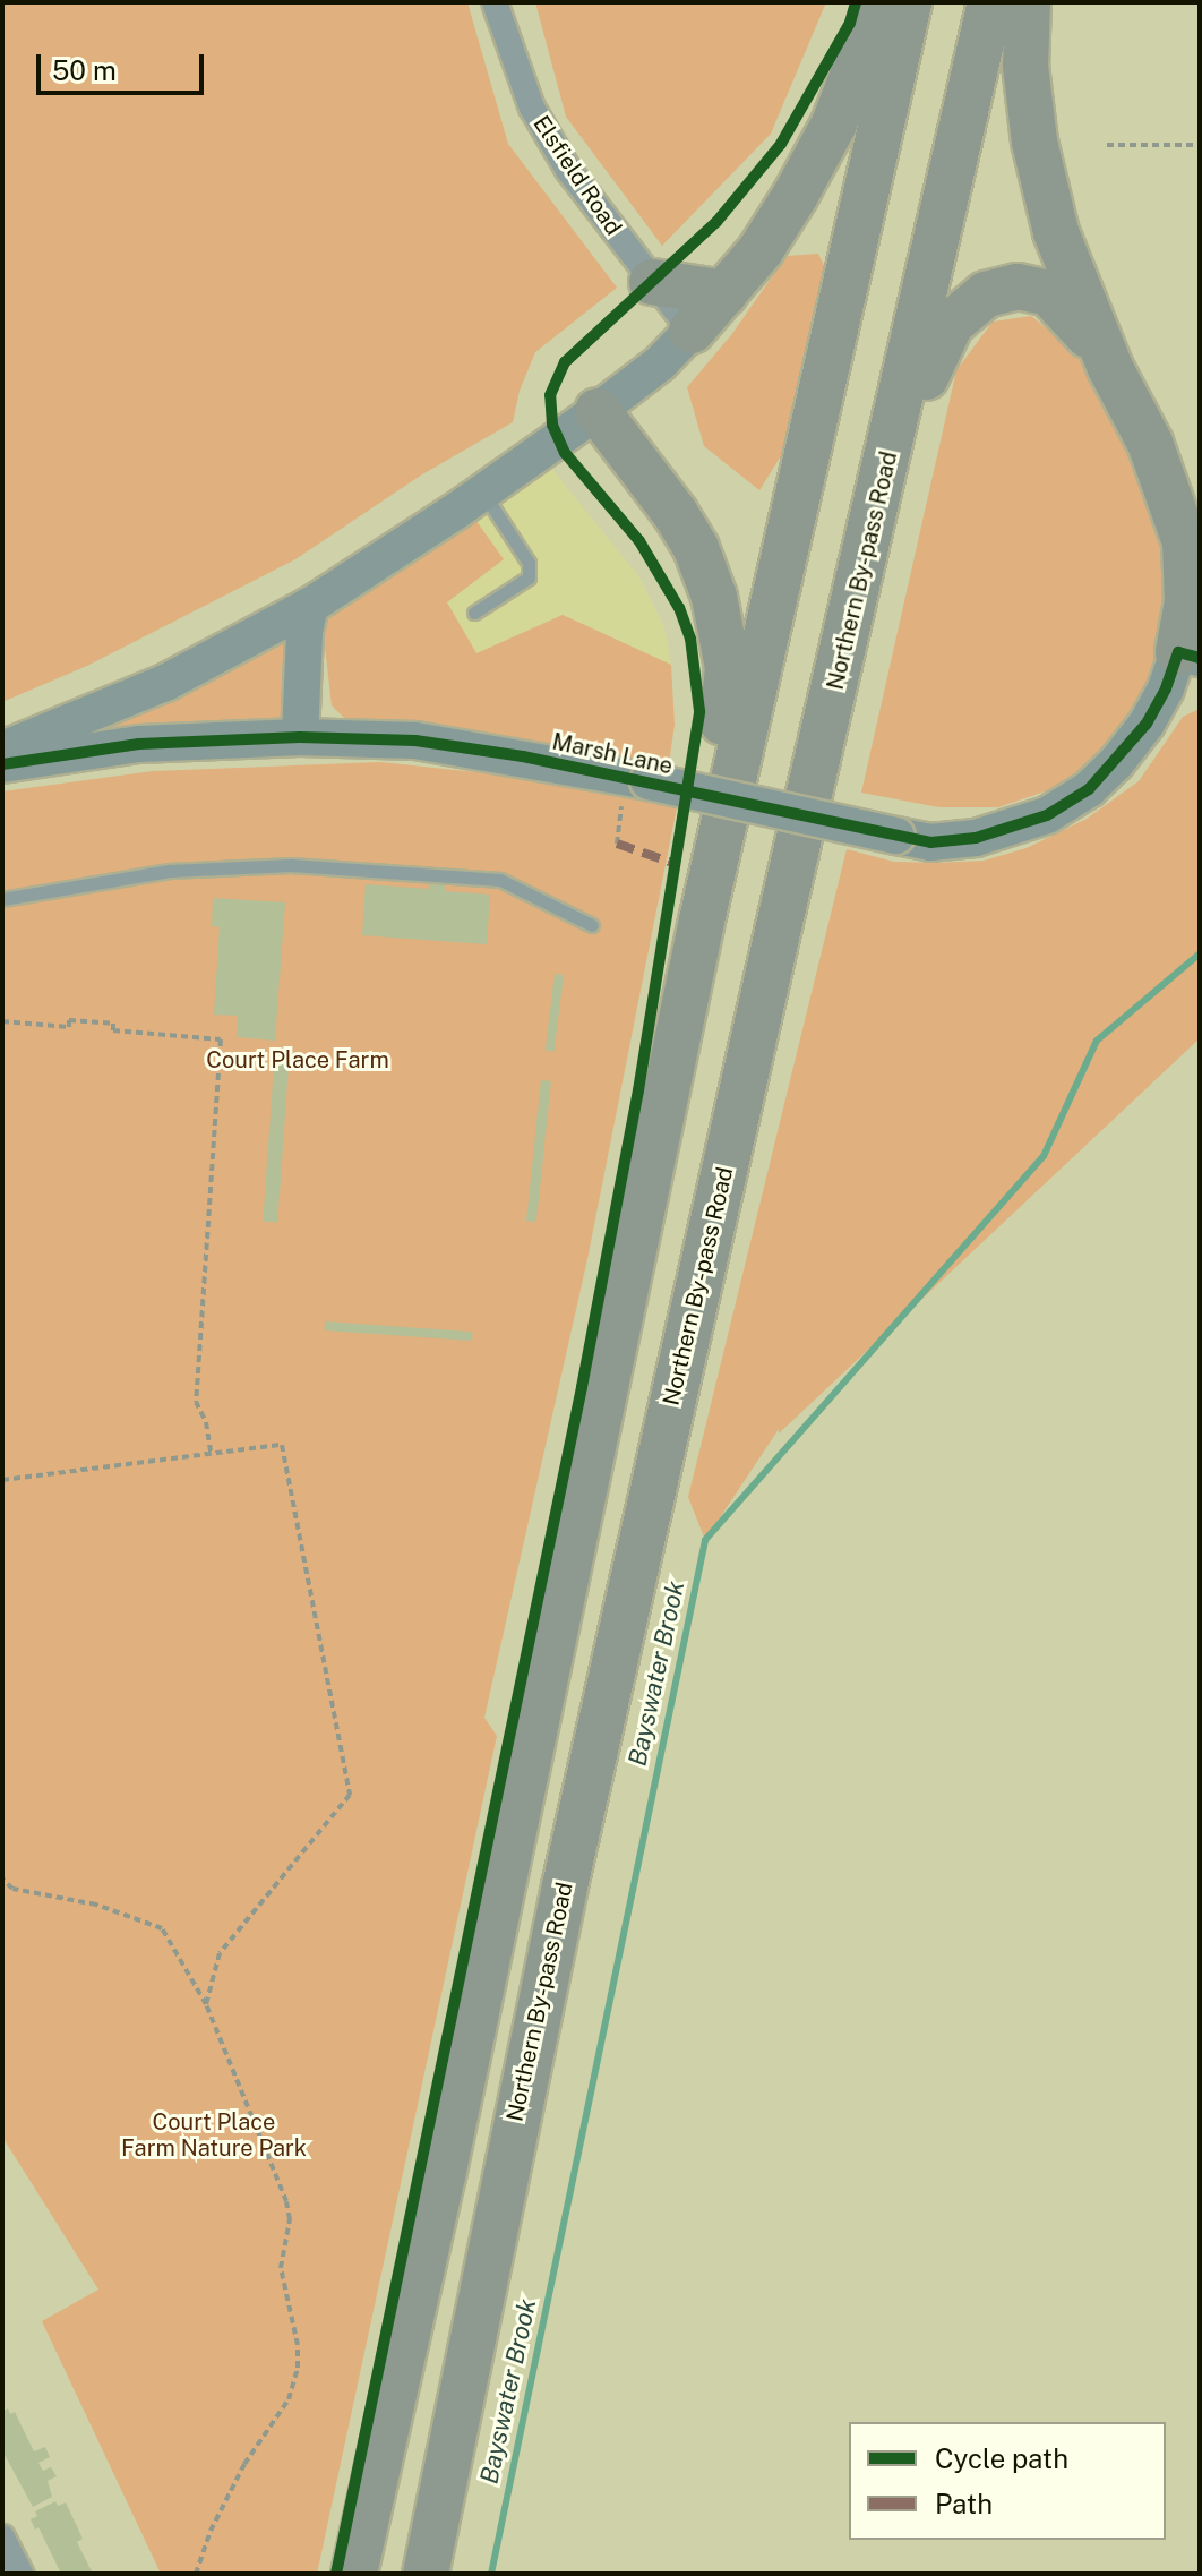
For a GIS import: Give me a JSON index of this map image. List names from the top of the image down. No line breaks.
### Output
{"streets":{"highway":["Northern By-pass Road"],"main road":["Marsh Lane"],"street":["Elsfield Road"]},"water":["Bayswater Brook"],"parks":["Court Place Farm","Court Place Farm Nature Park"],"legend":["Cycle path","Path"],"scale_bar":"50 m"}
